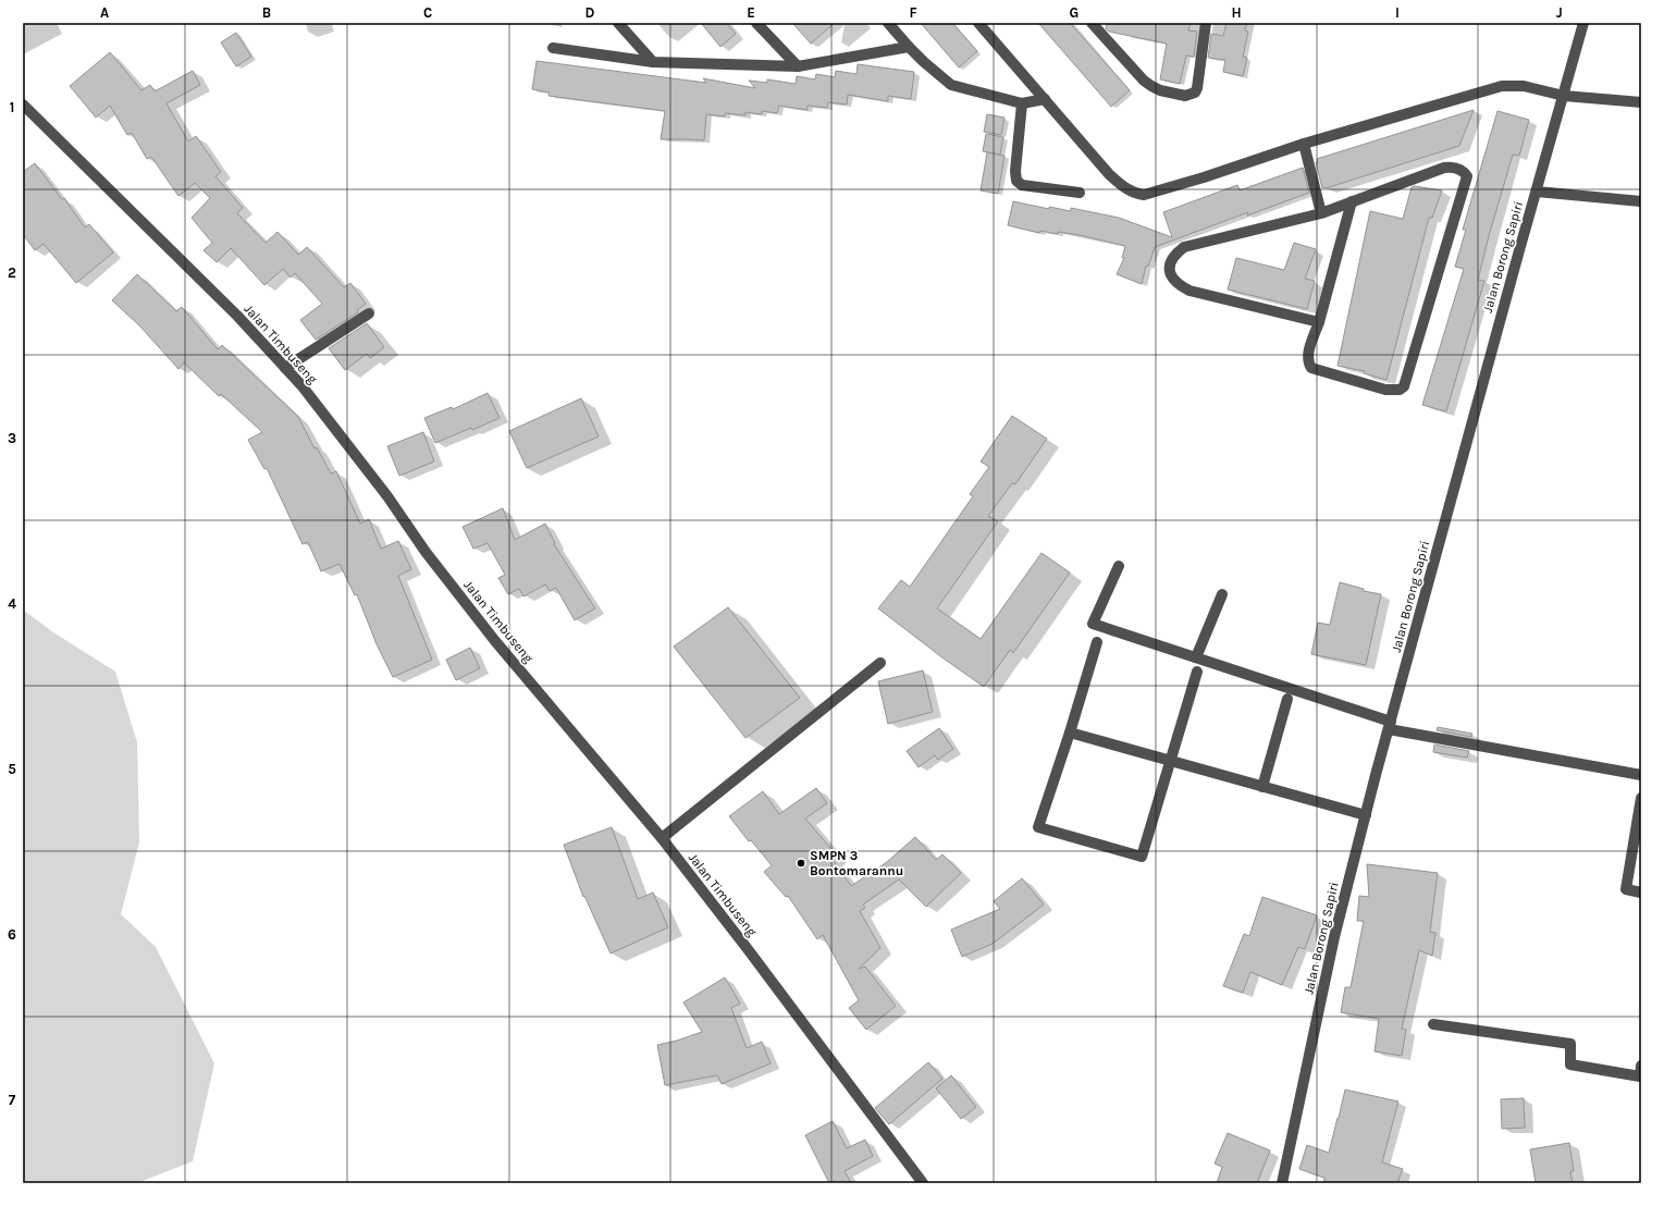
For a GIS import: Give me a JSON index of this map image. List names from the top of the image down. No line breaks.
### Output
{"streets":{"street":["Jalan Borong Sapiri","Jalan Timbuseng"]},"places":["SMPN 3 Bontomarannu"],"grid":{"columns":["A","B","C","D","E","F","G","H","I","J"],"rows":["1","2","3","4","5","6","7"]}}
